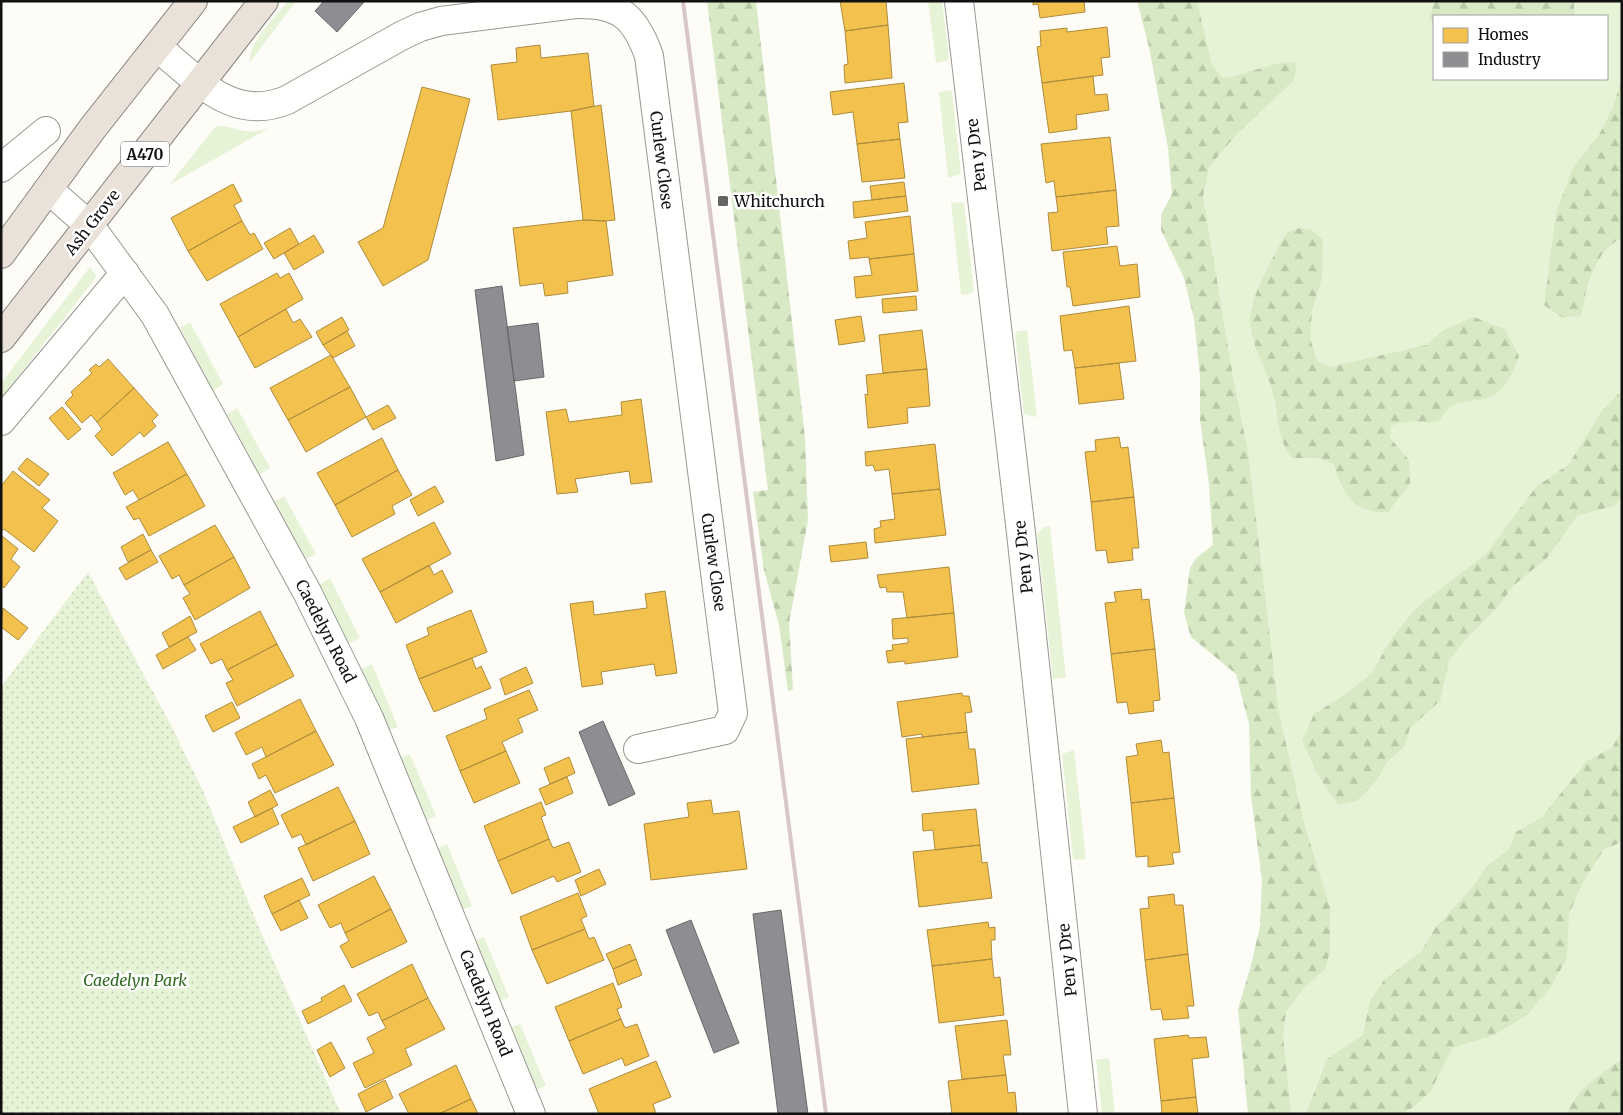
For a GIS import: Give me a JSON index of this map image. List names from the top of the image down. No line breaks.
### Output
{"streets":{"highway":["A470","Ash Grove"],"street":["Pen y Dre","Curlew Close","Caedelyn Road"]},"crossings":[["A470","Curlew Close"],["A470","Ash Grove"],["Curlew Close","Ash Grove"],["Ash Grove","Caedelyn Road"]],"parks":["Caedelyn Park"],"places":{"transit":["Whitchurch"]},"legend":["Homes","Industry"]}
